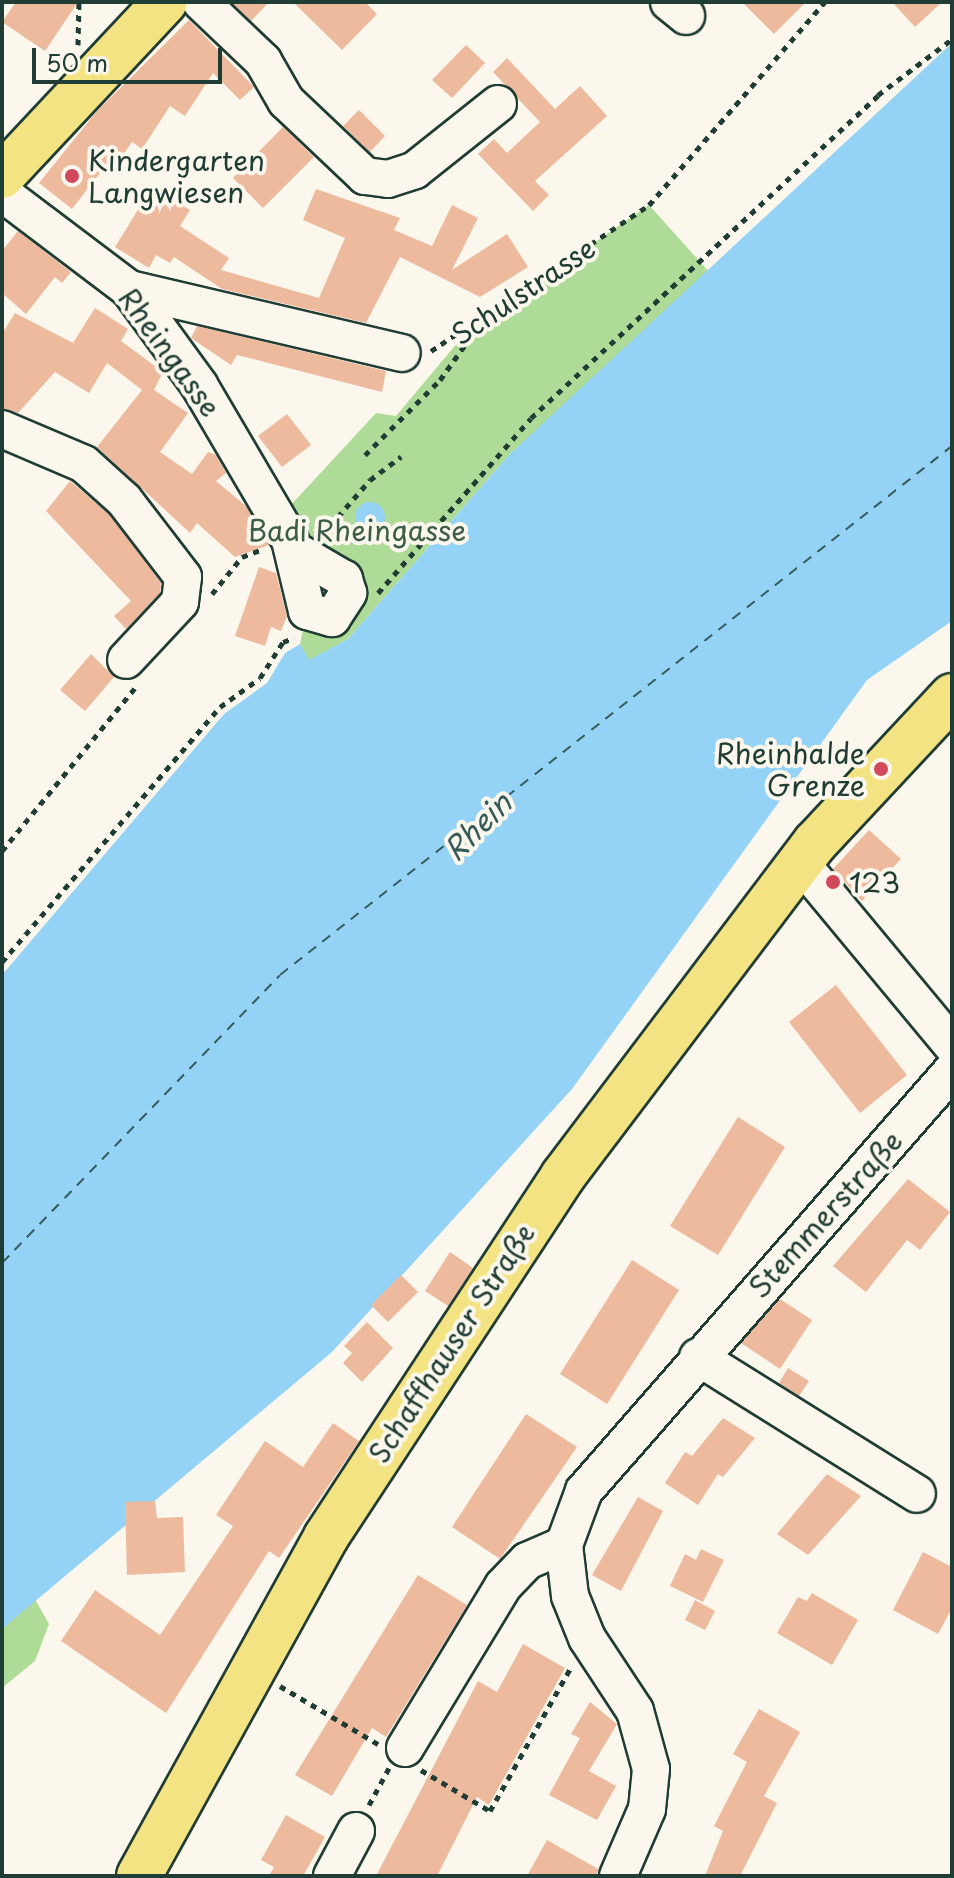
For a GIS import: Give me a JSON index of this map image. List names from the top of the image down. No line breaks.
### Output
{"streets":{"main road":["Schaffhauser Straße"],"street":["Rheingasse","Stemmerstraße"],"path":["Schulstrasse"]},"water":["Rhein"],"parks":["Badi Rheingasse"],"places":["Kindergarten Langwiesen","Rheinhalde Grenze","123"],"scale_bar":"50 m"}
